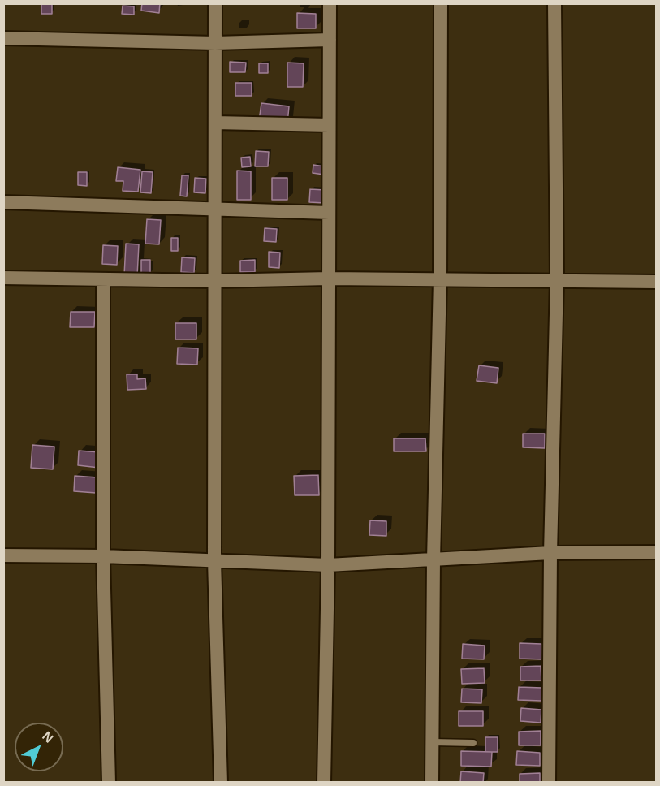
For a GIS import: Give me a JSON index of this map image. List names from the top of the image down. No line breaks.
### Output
{"north":"top right"}
